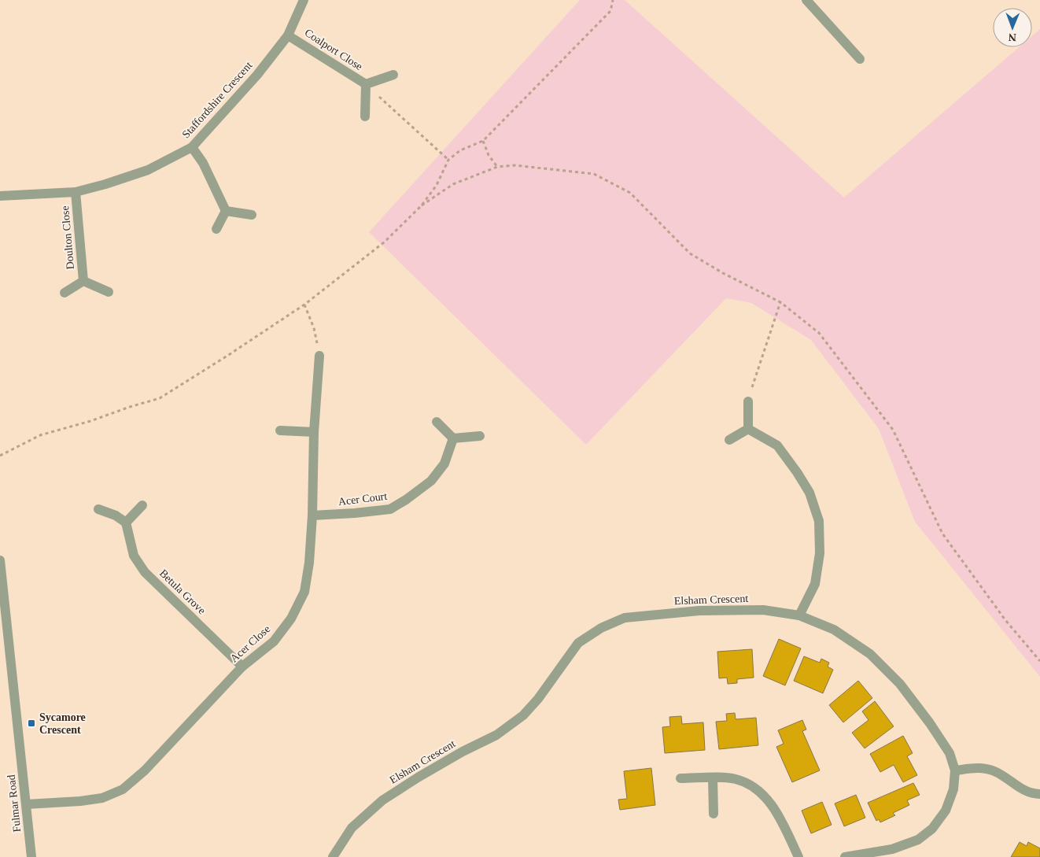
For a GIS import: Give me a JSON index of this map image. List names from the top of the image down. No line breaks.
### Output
{"streets":{"street":["Coalport Close","Staffordshire Crescent","Doulton Close","Acer Court","Betula Grove","Elsham Crescent","Acer Close","Fulmar Road"]},"crossings":[["Coalport Close","Staffordshire Crescent"],["Staffordshire Crescent","Doulton Close"],["Acer Court","Acer Close"],["Betula Grove","Acer Close"],["Acer Close","Fulmar Road"]],"places":{"transit":["Sycamore Crescent"]},"north":"bottom"}
